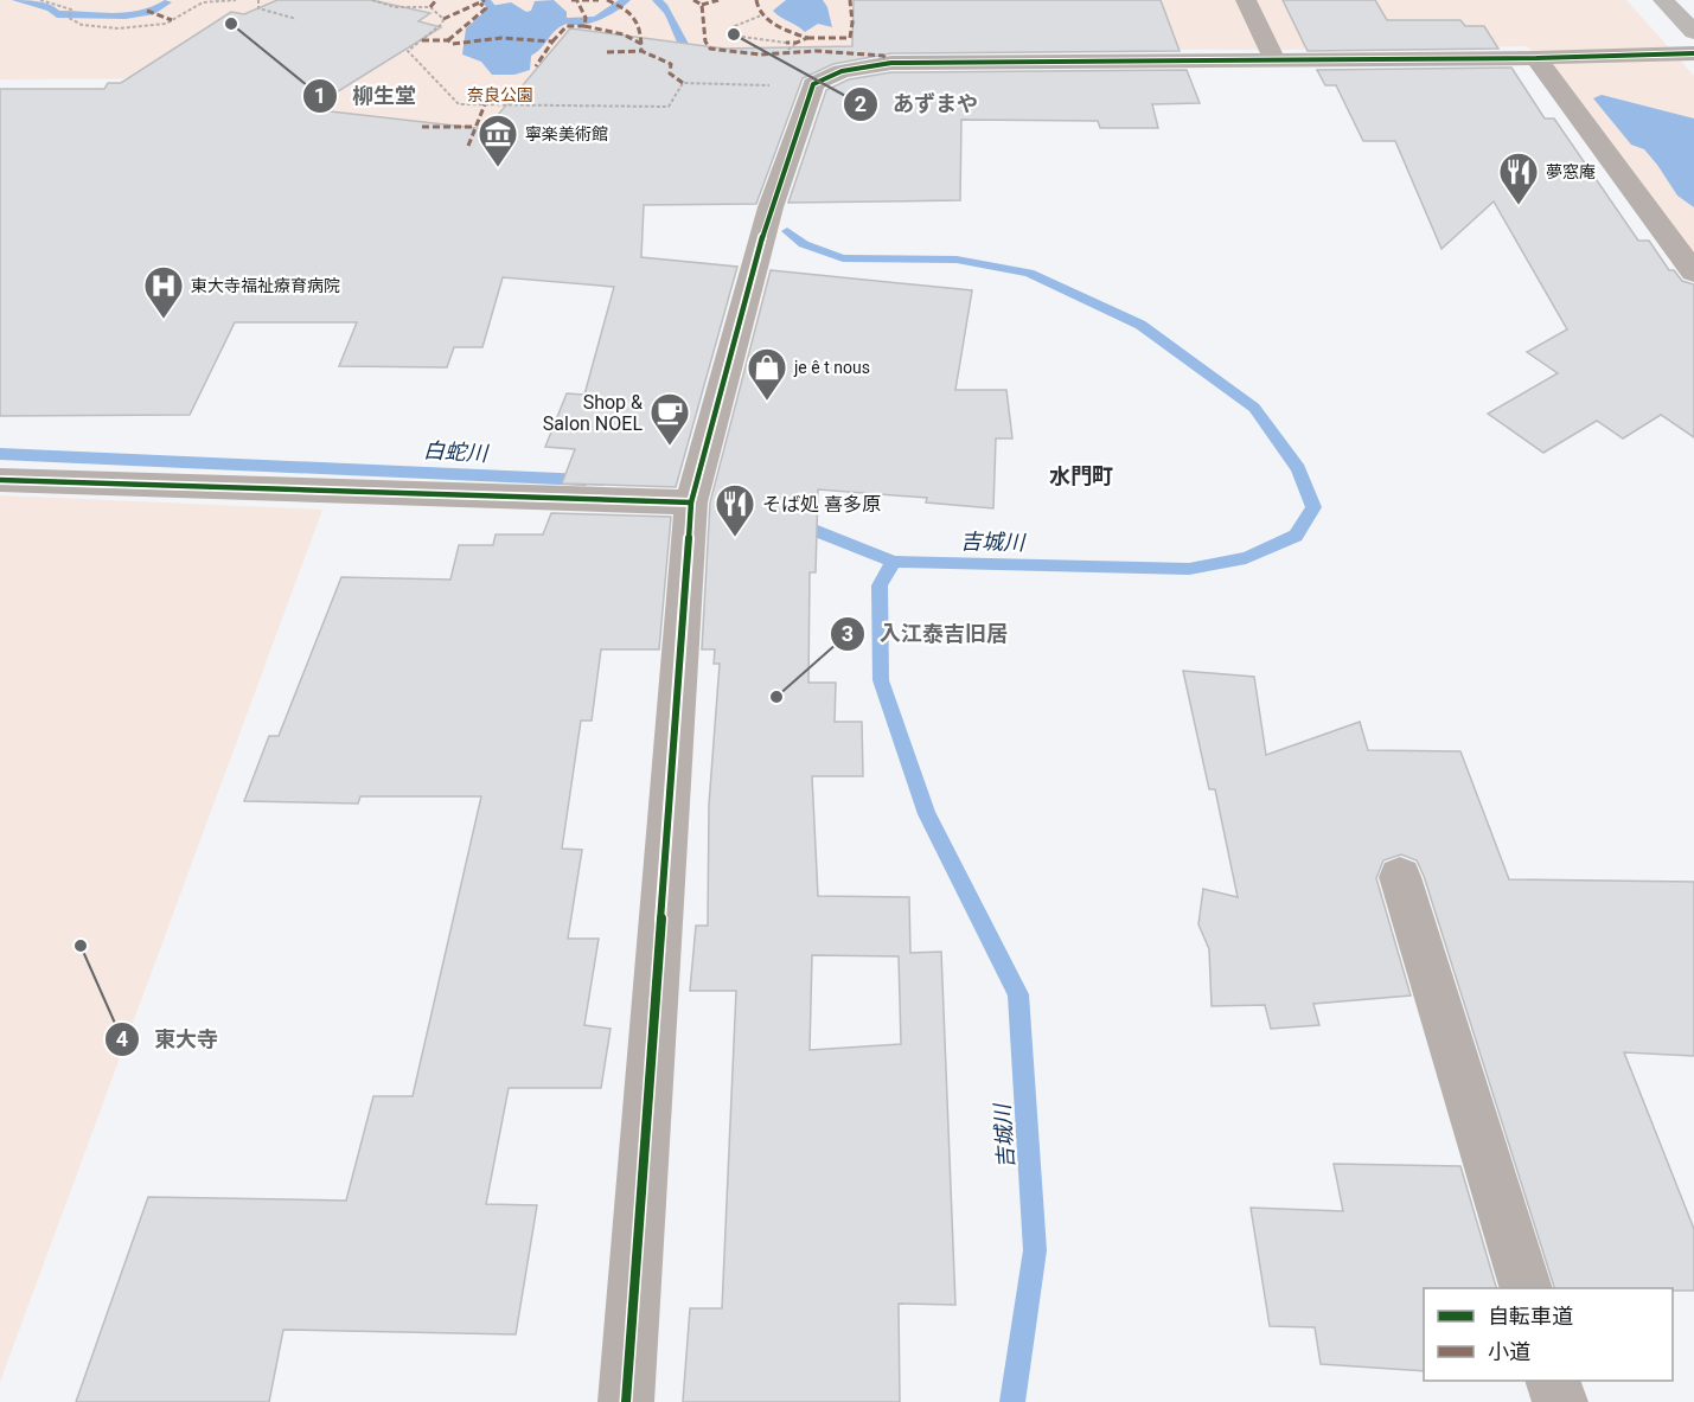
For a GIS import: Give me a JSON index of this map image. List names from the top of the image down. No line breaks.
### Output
{"districts":["水門町"],"water":["白蛇川","吉城川"],"parks":["奈良公園"],"places":{"other":["柳生堂","あずまや","入江泰吉旧居","東大寺"],"museum":["寧楽美術館"],"restaurant":["夢窓庵","そば処 喜多原"],"hospital":["東大寺福祉療育病院"],"shop":["je ê t nous"],"cafe":["Shop & Salon NOEL"]},"legend":["自転車道","小道"]}
